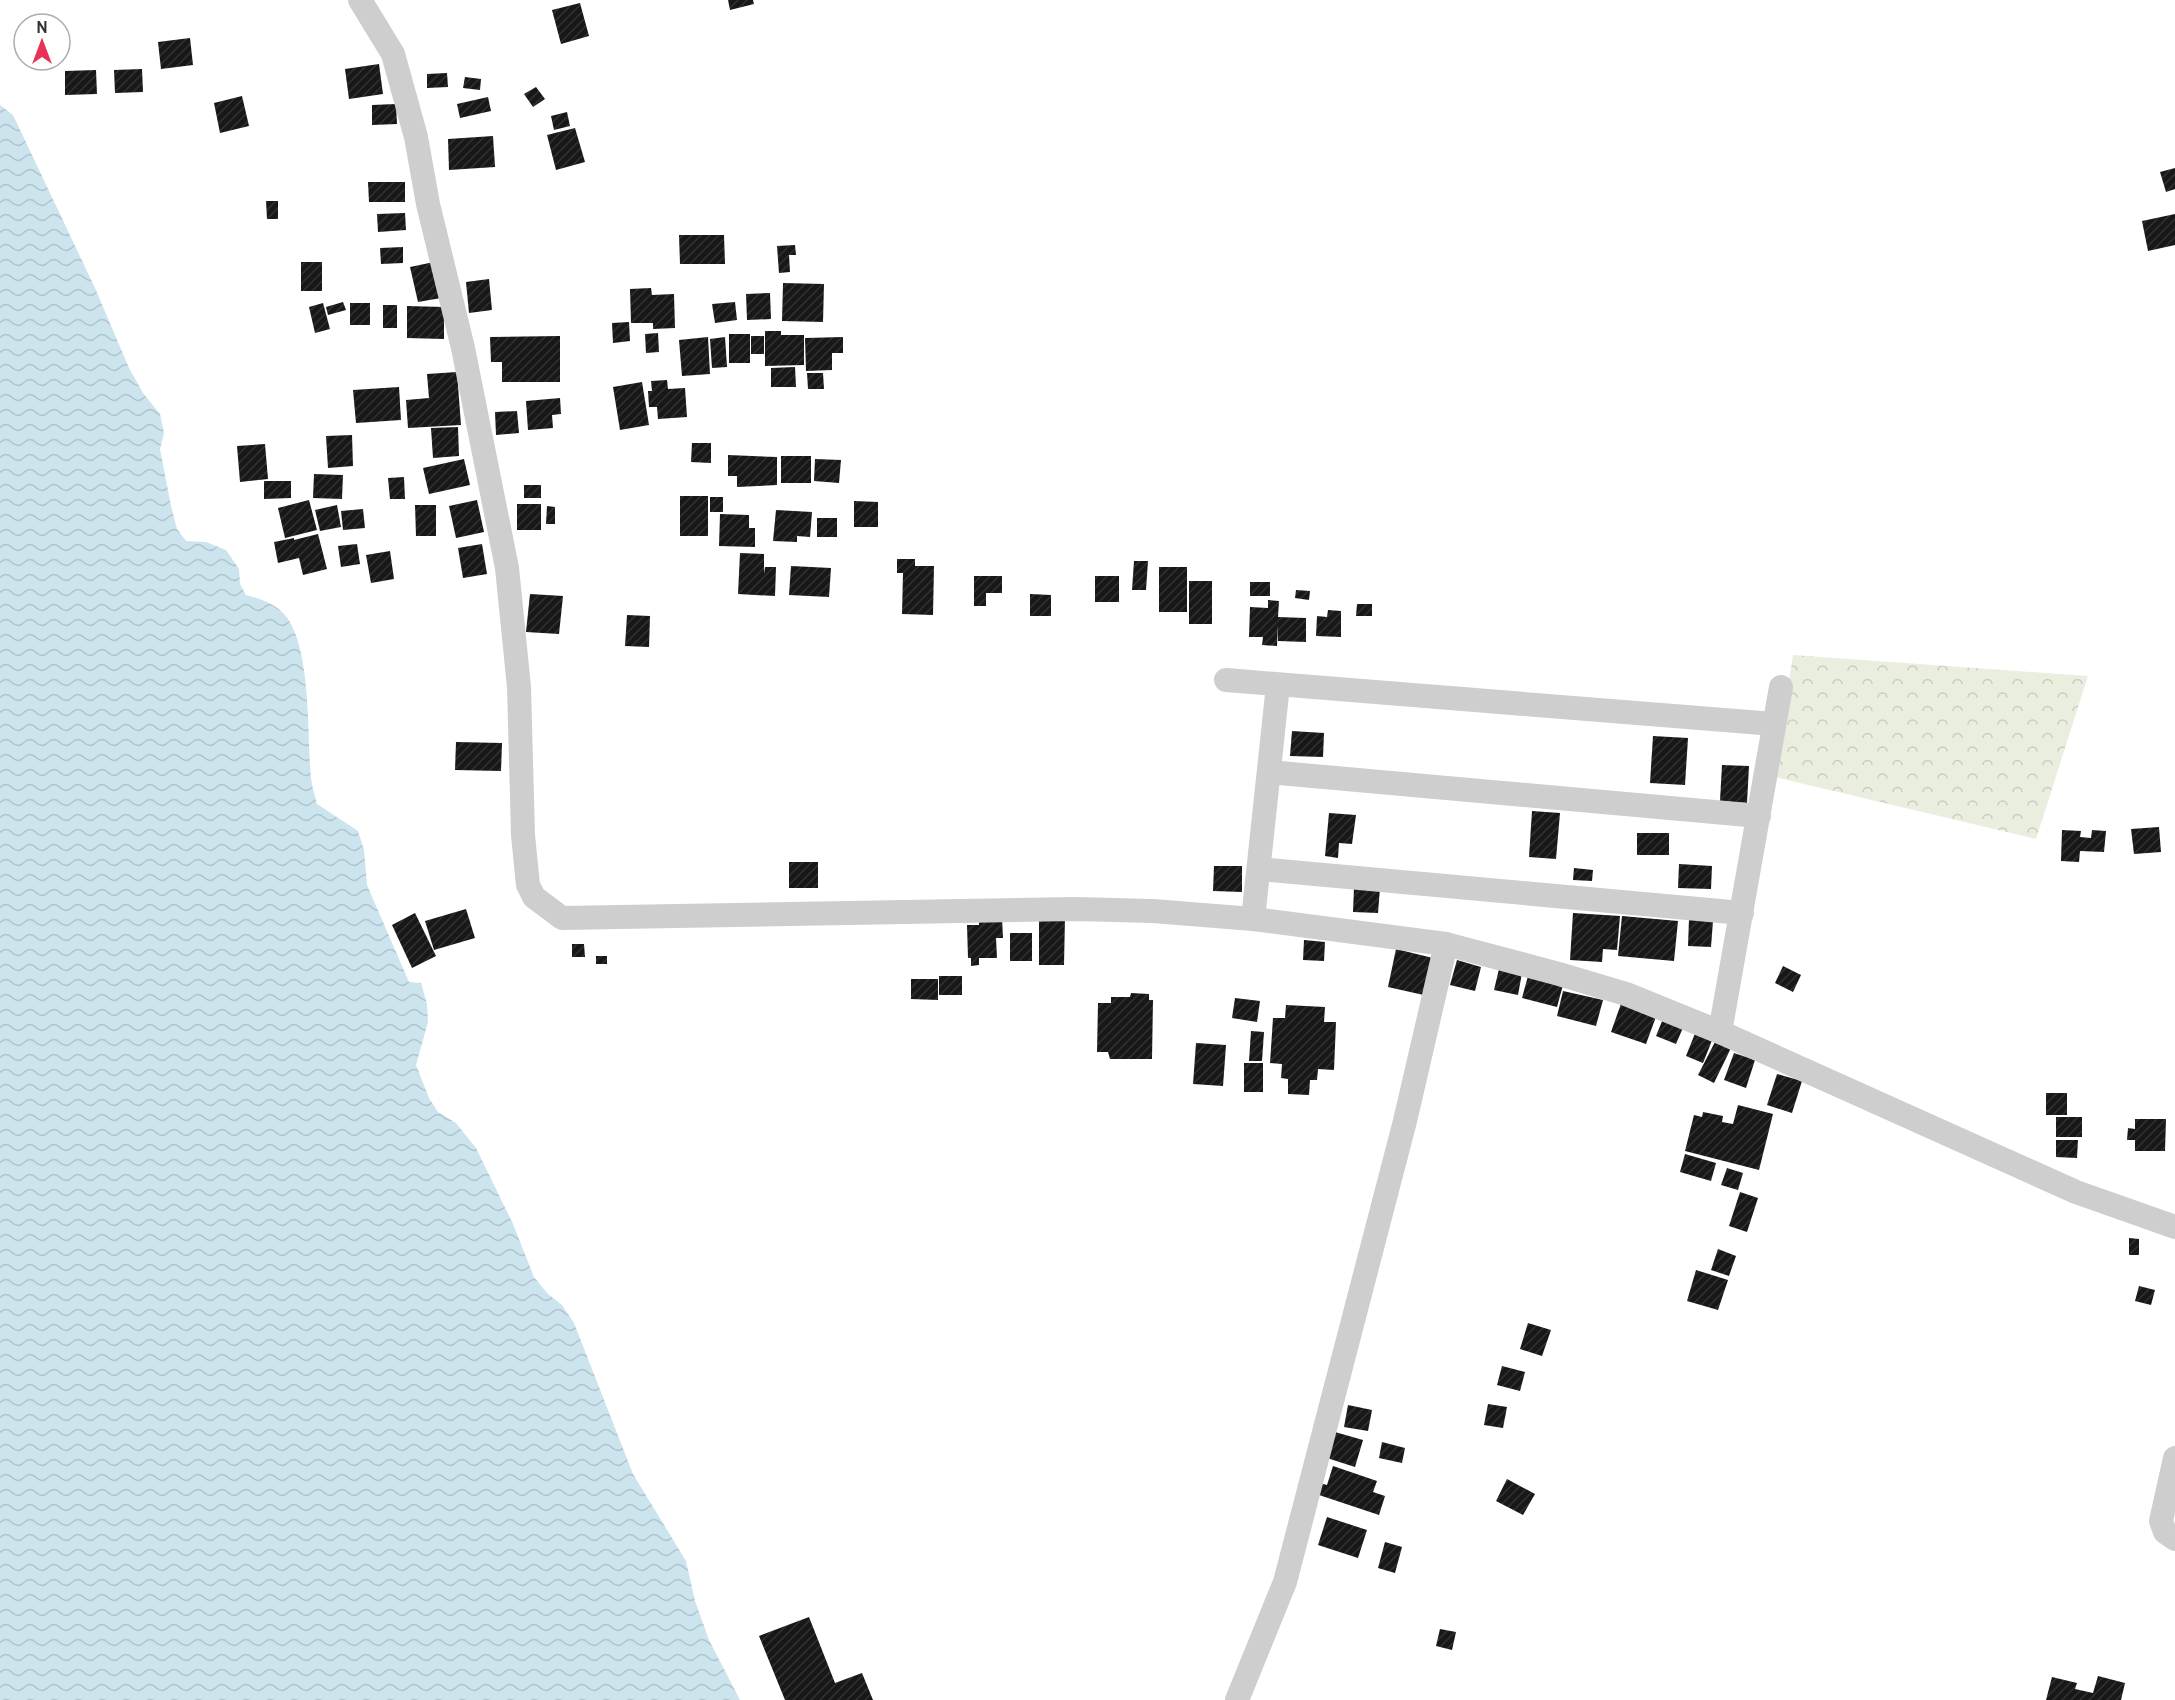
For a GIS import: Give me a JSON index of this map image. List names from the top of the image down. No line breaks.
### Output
{"north":"top"}
